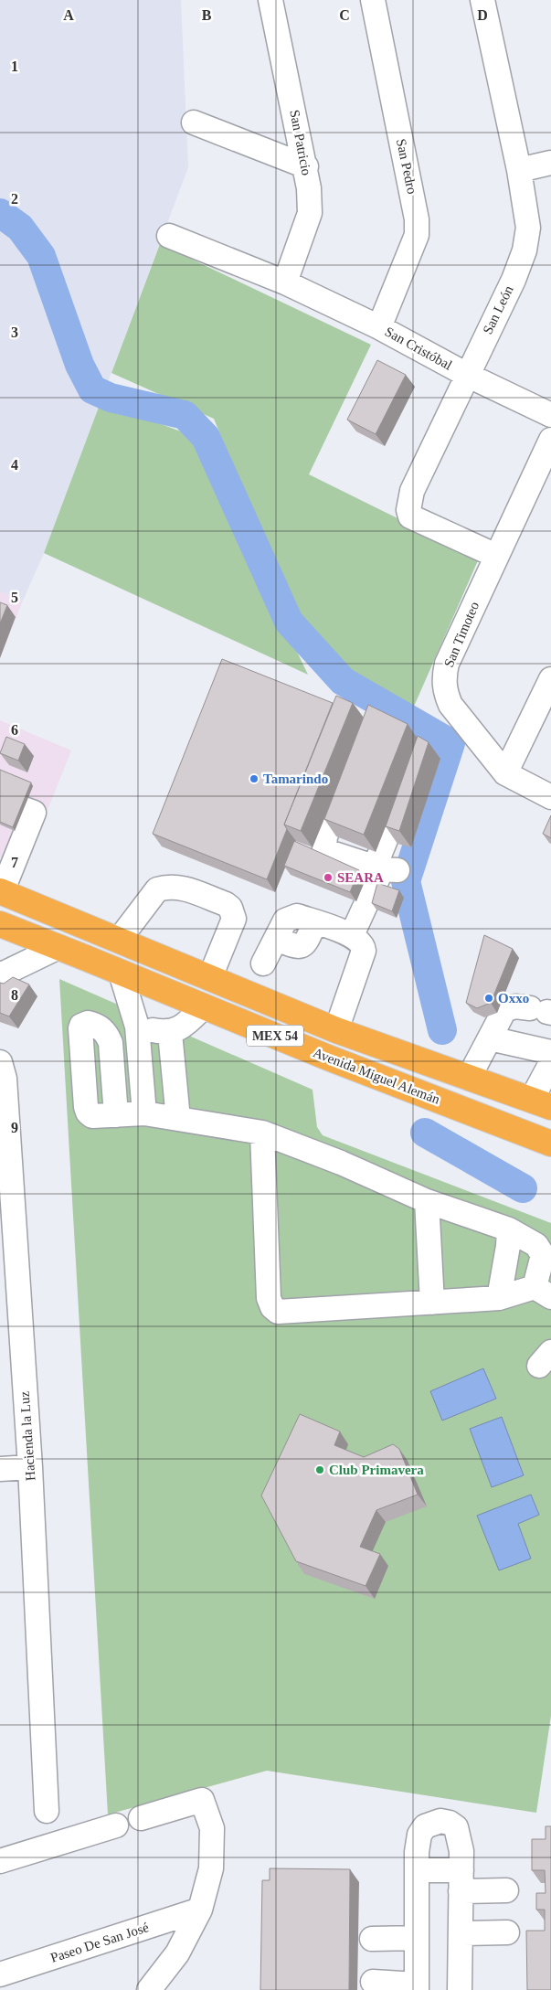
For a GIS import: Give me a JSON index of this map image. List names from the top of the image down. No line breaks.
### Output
{"streets":{"highway":["MEX 54","Avenida Miguel Alemán"],"street":["San Patricio","San Pedro","San León","San Cristóbal","San Timoteo","Hacienda la Luz","Paseo De San José"]},"crossings":[["San Patricio","San Cristóbal"],["San Pedro","San Cristóbal"],["San León","San Cristóbal"],["San León","San Timoteo"]],"places":["Tamarindo","SEARA","Oxxo","Club Primavera"],"grid":{"columns":["A","B","C","D"],"rows":["1","2","3","4","5","6","7","8","9"]}}
